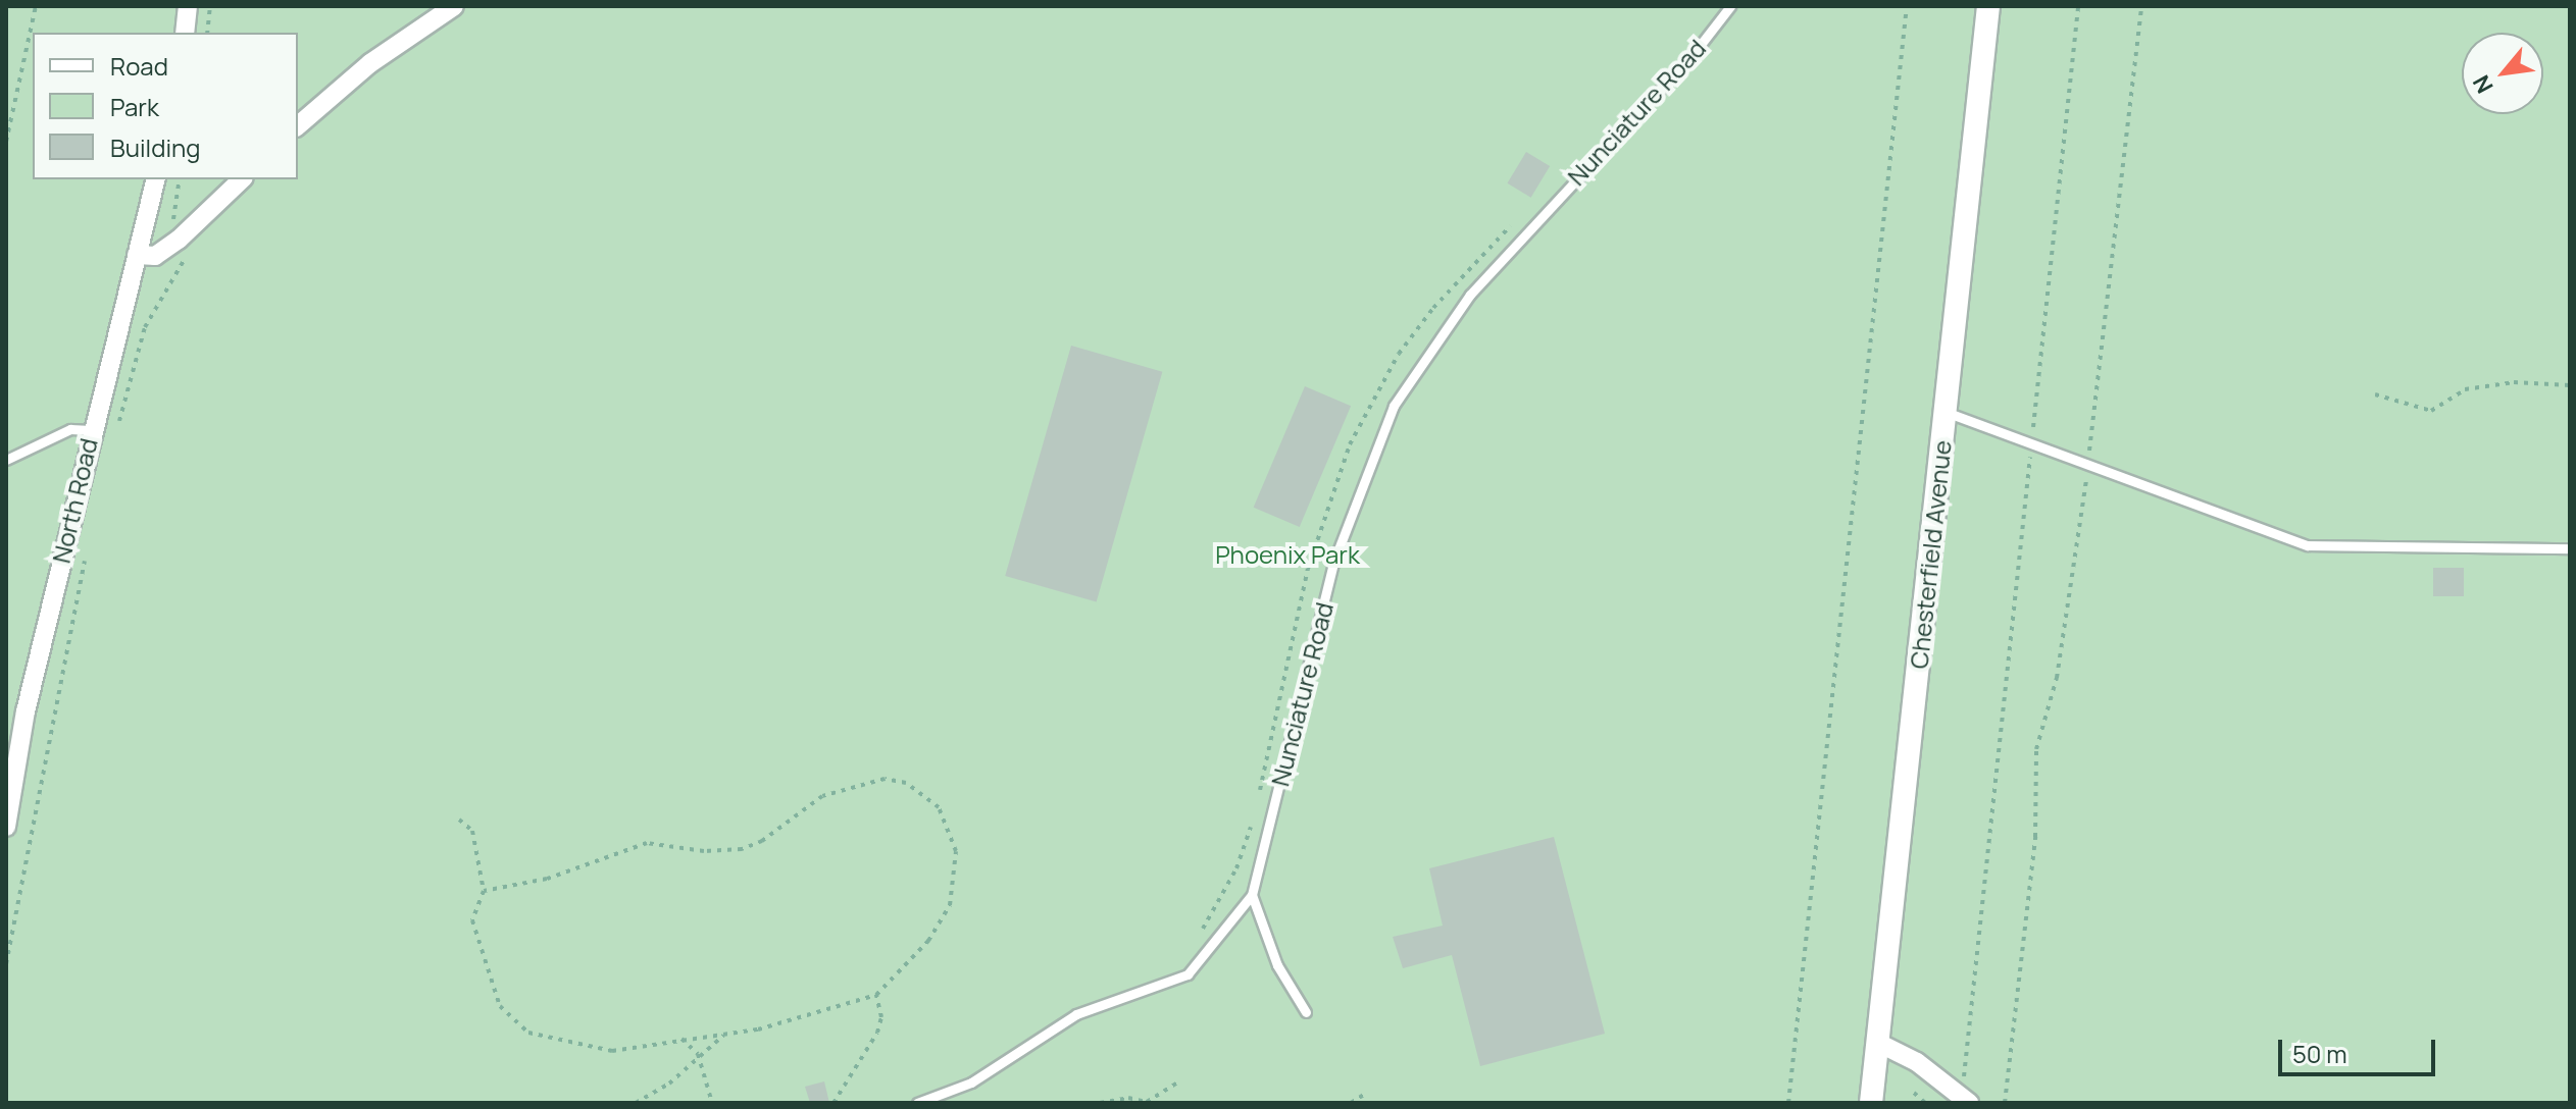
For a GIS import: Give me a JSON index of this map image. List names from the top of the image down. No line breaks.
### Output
{"streets":{"street":["North Road","Chesterfield Avenue"],"lane":["Nunciature Road"]},"parks":["Phoenix Park"],"legend":["Road","Park","Building"],"scale_bar":"50 m","north":"bottom left"}
